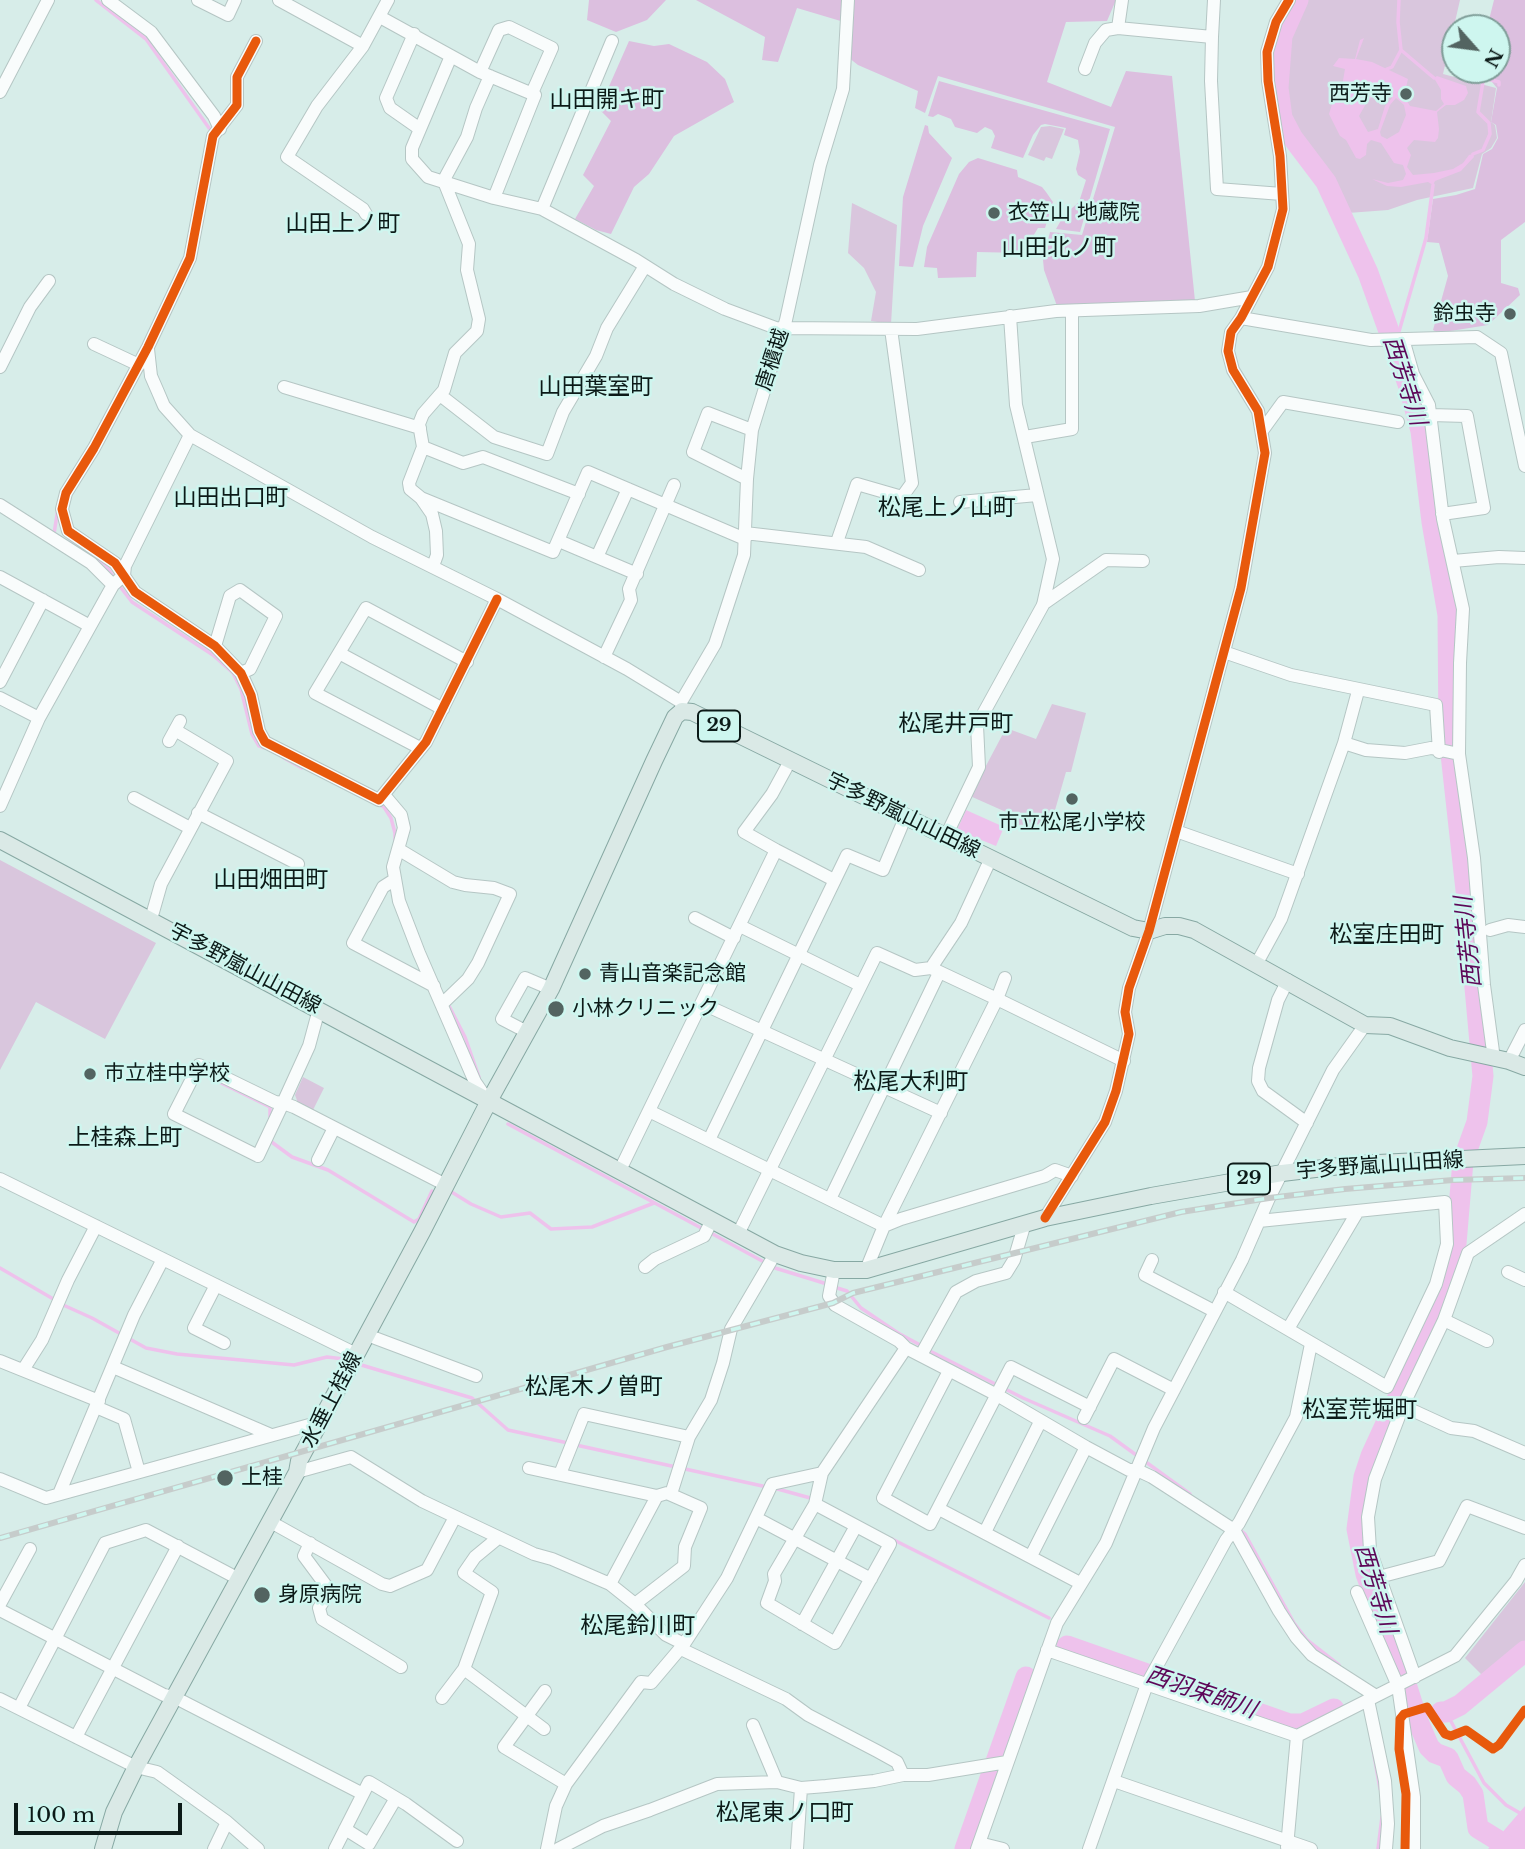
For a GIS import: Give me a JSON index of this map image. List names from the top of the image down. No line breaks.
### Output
{"streets":{"main road":["29","宇多野嵐山山田線","水垂上桂線"],"street":["唐櫃越"]},"crossings":[["唐櫃越","29"],["唐櫃越","宇多野嵐山山田線"],["29","宇多野嵐山山田線"],["29","水垂上桂線"],["宇多野嵐山山田線","水垂上桂線"]],"districts":["山田開キ町","山田上ノ町","山田北ノ町","山田葉室町","山田出口町","松尾上ノ山町","松尾井戸町","山田畑田町","松室庄田町","松尾大利町","上桂森上町","松尾木ノ曽町","松室荒堀町","松尾鈴川町","松尾東ノ口町"],"water":["西芳寺川","西羽束師川"],"places":["西芳寺","衣笠山 地蔵院","鈴虫寺","市立松尾小学校","青山音楽記念館","小林クリニック","市立桂中学校","上桂","身原病院"],"scale_bar":"100 m","north":"bottom right"}
